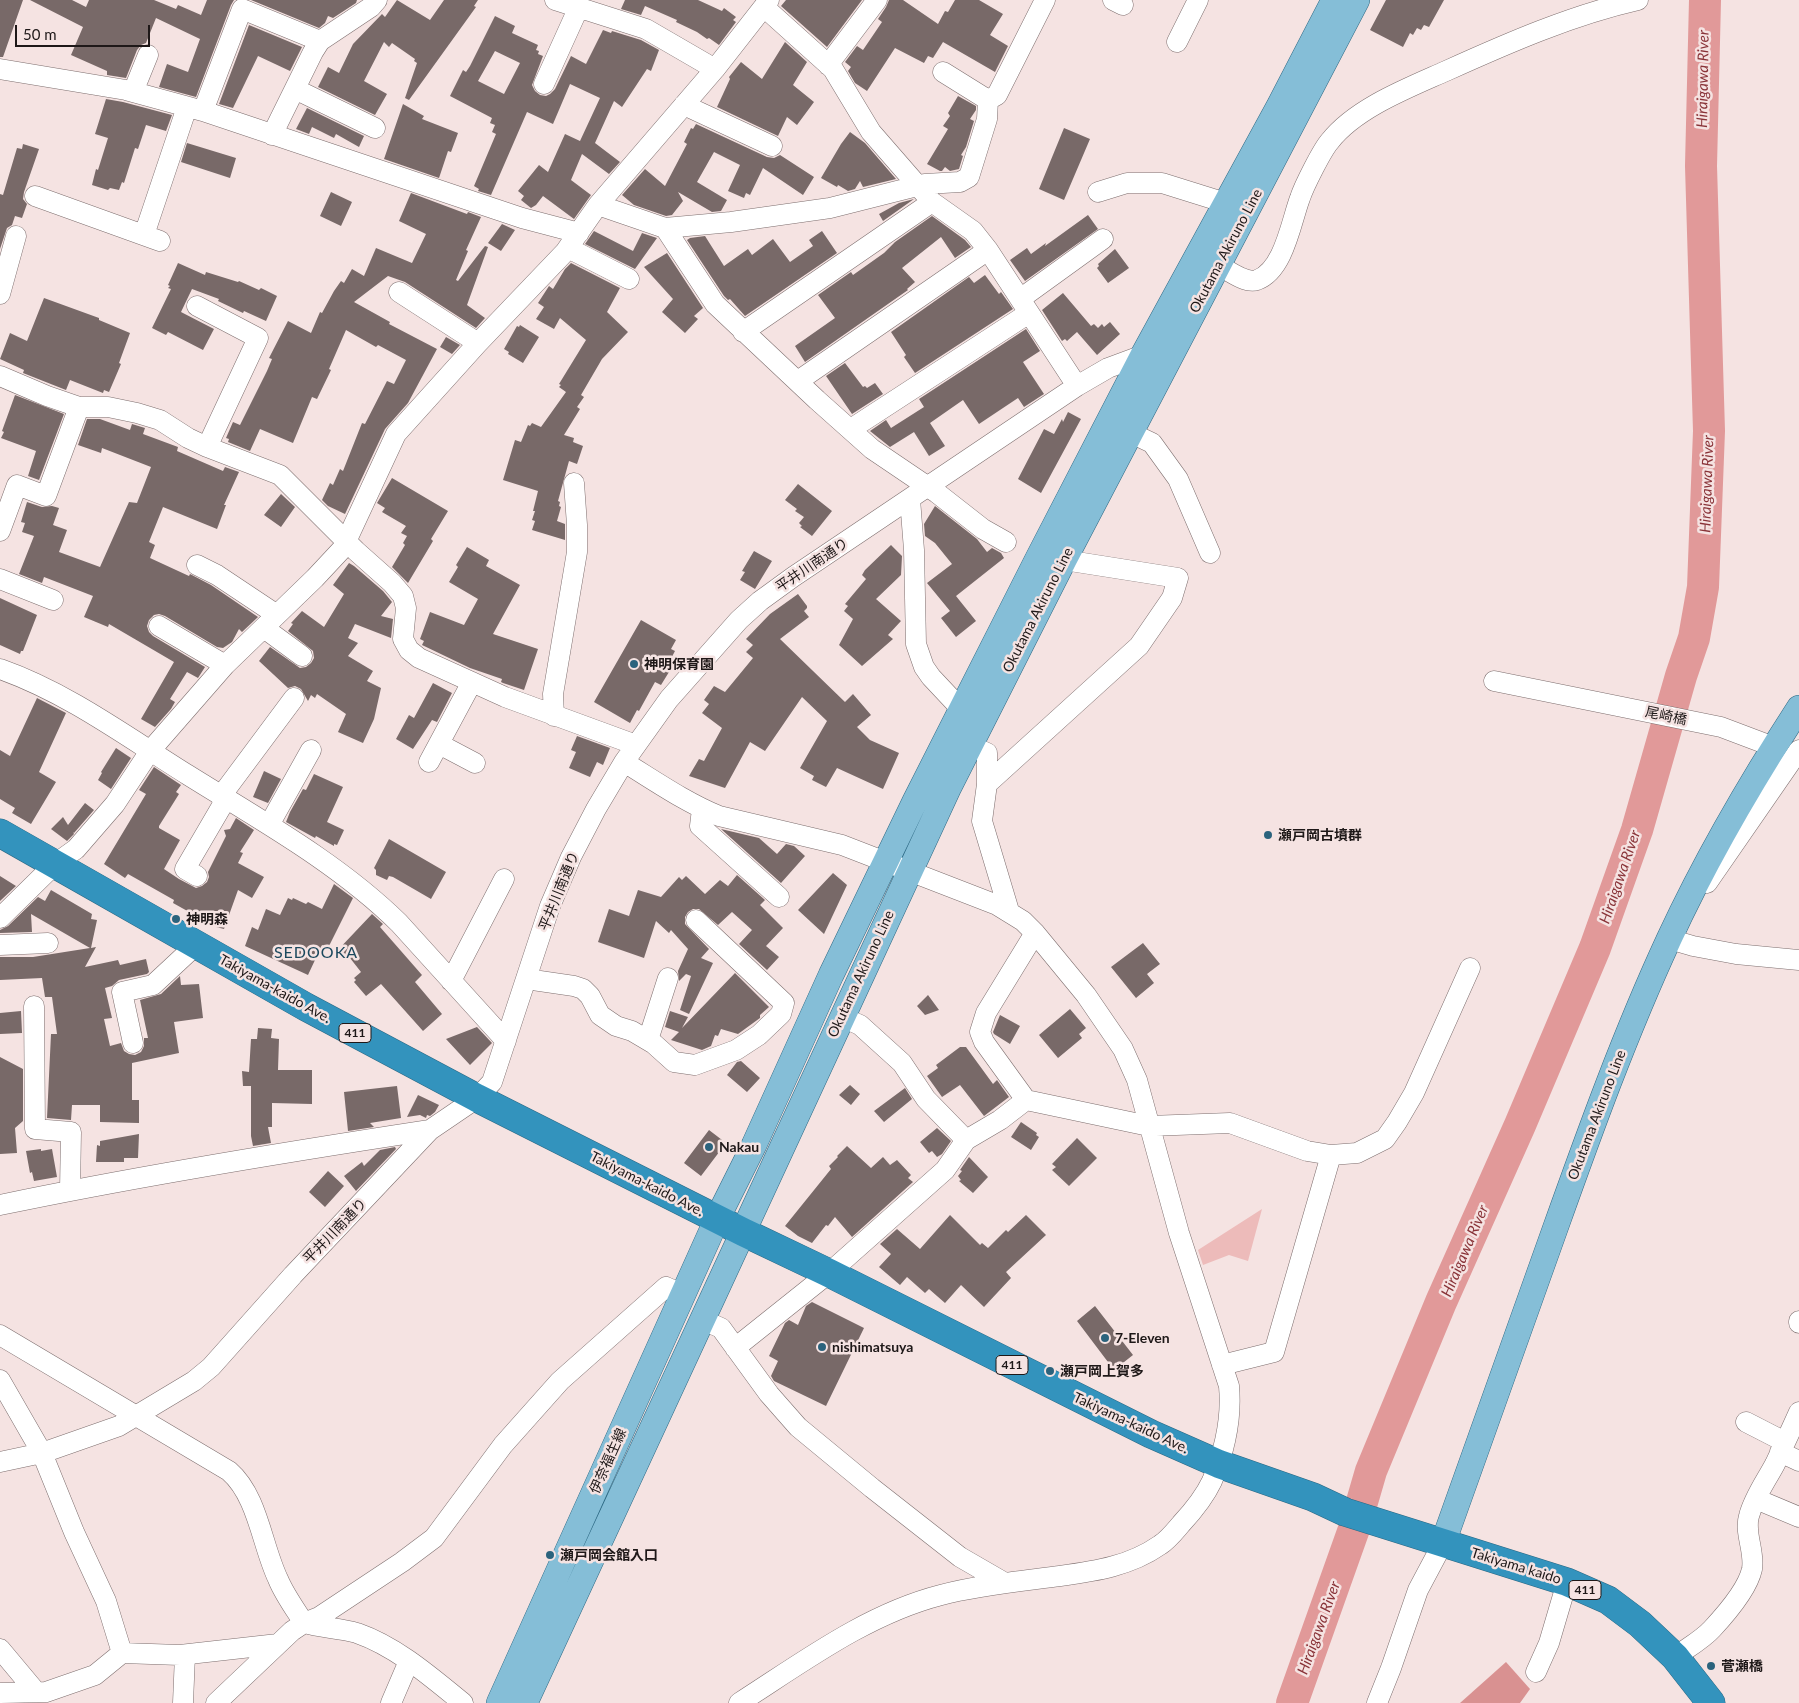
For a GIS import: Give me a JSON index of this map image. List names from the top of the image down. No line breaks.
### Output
{"streets":{"highway":["Takiyama-kaido Ave.","411","Takiyama kaido"],"main road":["Okutama Akiruno Line","伊奈福生線"],"street":["平井川南通り","尾崎橋"]},"crossings":[["Okutama Akiruno Line","平井川南通り"],["Okutama Akiruno Line","尾崎橋"],["Okutama Akiruno Line","Takiyama-kaido Ave."],["Okutama Akiruno Line","伊奈福生線"],["Okutama Akiruno Line","Takiyama kaido"],["平井川南通り","Takiyama-kaido Ave."],["Takiyama-kaido Ave.","伊奈福生線"],["Takiyama-kaido Ave.","Takiyama kaido"]],"districts":["SEDOOKA"],"water":["Hiraigawa River"],"places":["神明保育園","瀬戸岡古墳群","神明森","Nakau","7-Eleven","nishimatsuya","瀬戸岡上賀多","瀬戸岡会館入口","菅瀬橋"],"scale_bar":"50 m"}
